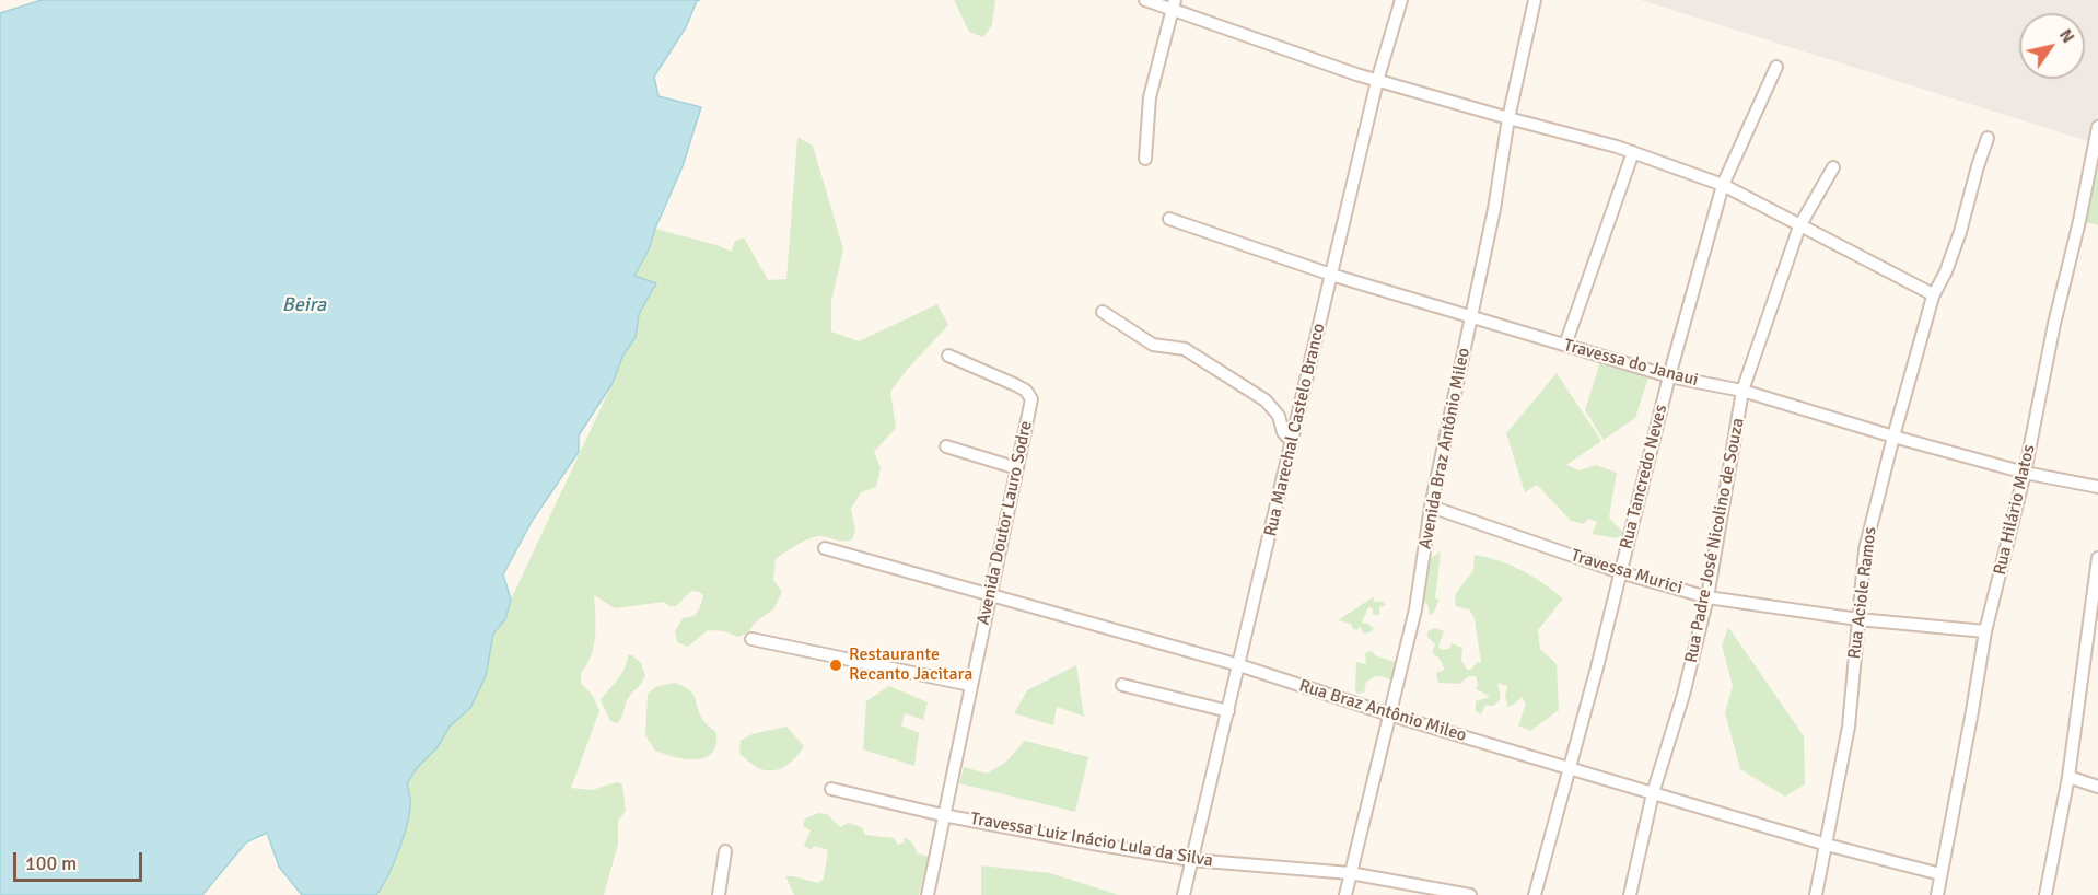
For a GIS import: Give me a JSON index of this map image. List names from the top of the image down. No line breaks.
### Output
{"streets":{"street":["Travessa do Janaui","Rua Marechal Castelo Branco","Avenida Braz Antônio Mileo","Rua Tancredo Neves","Rua Hilário Matos","Avenida Doutor Lauro Sodre","Rua Padre José Nicolino de Souza","Travessa Murici","Rua Aciole Ramos","Rua Braz Antônio Mileo","Travessa Luiz Inácio Lula da Silva"]},"crossings":[["Travessa do Janaui","Rua Marechal Castelo Branco"],["Travessa do Janaui","Avenida Braz Antônio Mileo"],["Travessa do Janaui","Rua Tancredo Neves"],["Travessa do Janaui","Rua Hilário Matos"],["Travessa do Janaui","Rua Padre José Nicolino de Souza"],["Travessa do Janaui","Rua Aciole Ramos"],["Rua Marechal Castelo Branco","Rua Braz Antônio Mileo"],["Rua Marechal Castelo Branco","Travessa Luiz Inácio Lula da Silva"],["Avenida Braz Antônio Mileo","Travessa Murici"],["Avenida Braz Antônio Mileo","Rua Braz Antônio Mileo"],["Avenida Braz Antônio Mileo","Travessa Luiz Inácio Lula da Silva"],["Rua Tancredo Neves","Travessa Murici"],["Rua Tancredo Neves","Rua Braz Antônio Mileo"],["Rua Hilário Matos","Travessa Murici"],["Rua Hilário Matos","Rua Braz Antônio Mileo"],["Avenida Doutor Lauro Sodre","Rua Braz Antônio Mileo"],["Avenida Doutor Lauro Sodre","Travessa Luiz Inácio Lula da Silva"],["Rua Padre José Nicolino de Souza","Travessa Murici"],["Rua Padre José Nicolino de Souza","Rua Braz Antônio Mileo"],["Travessa Murici","Rua Aciole Ramos"],["Rua Aciole Ramos","Rua Braz Antônio Mileo"]],"water":["Beira"],"places":["Restaurante Recanto Jacitara"],"scale_bar":"100 m","north":"top right"}
